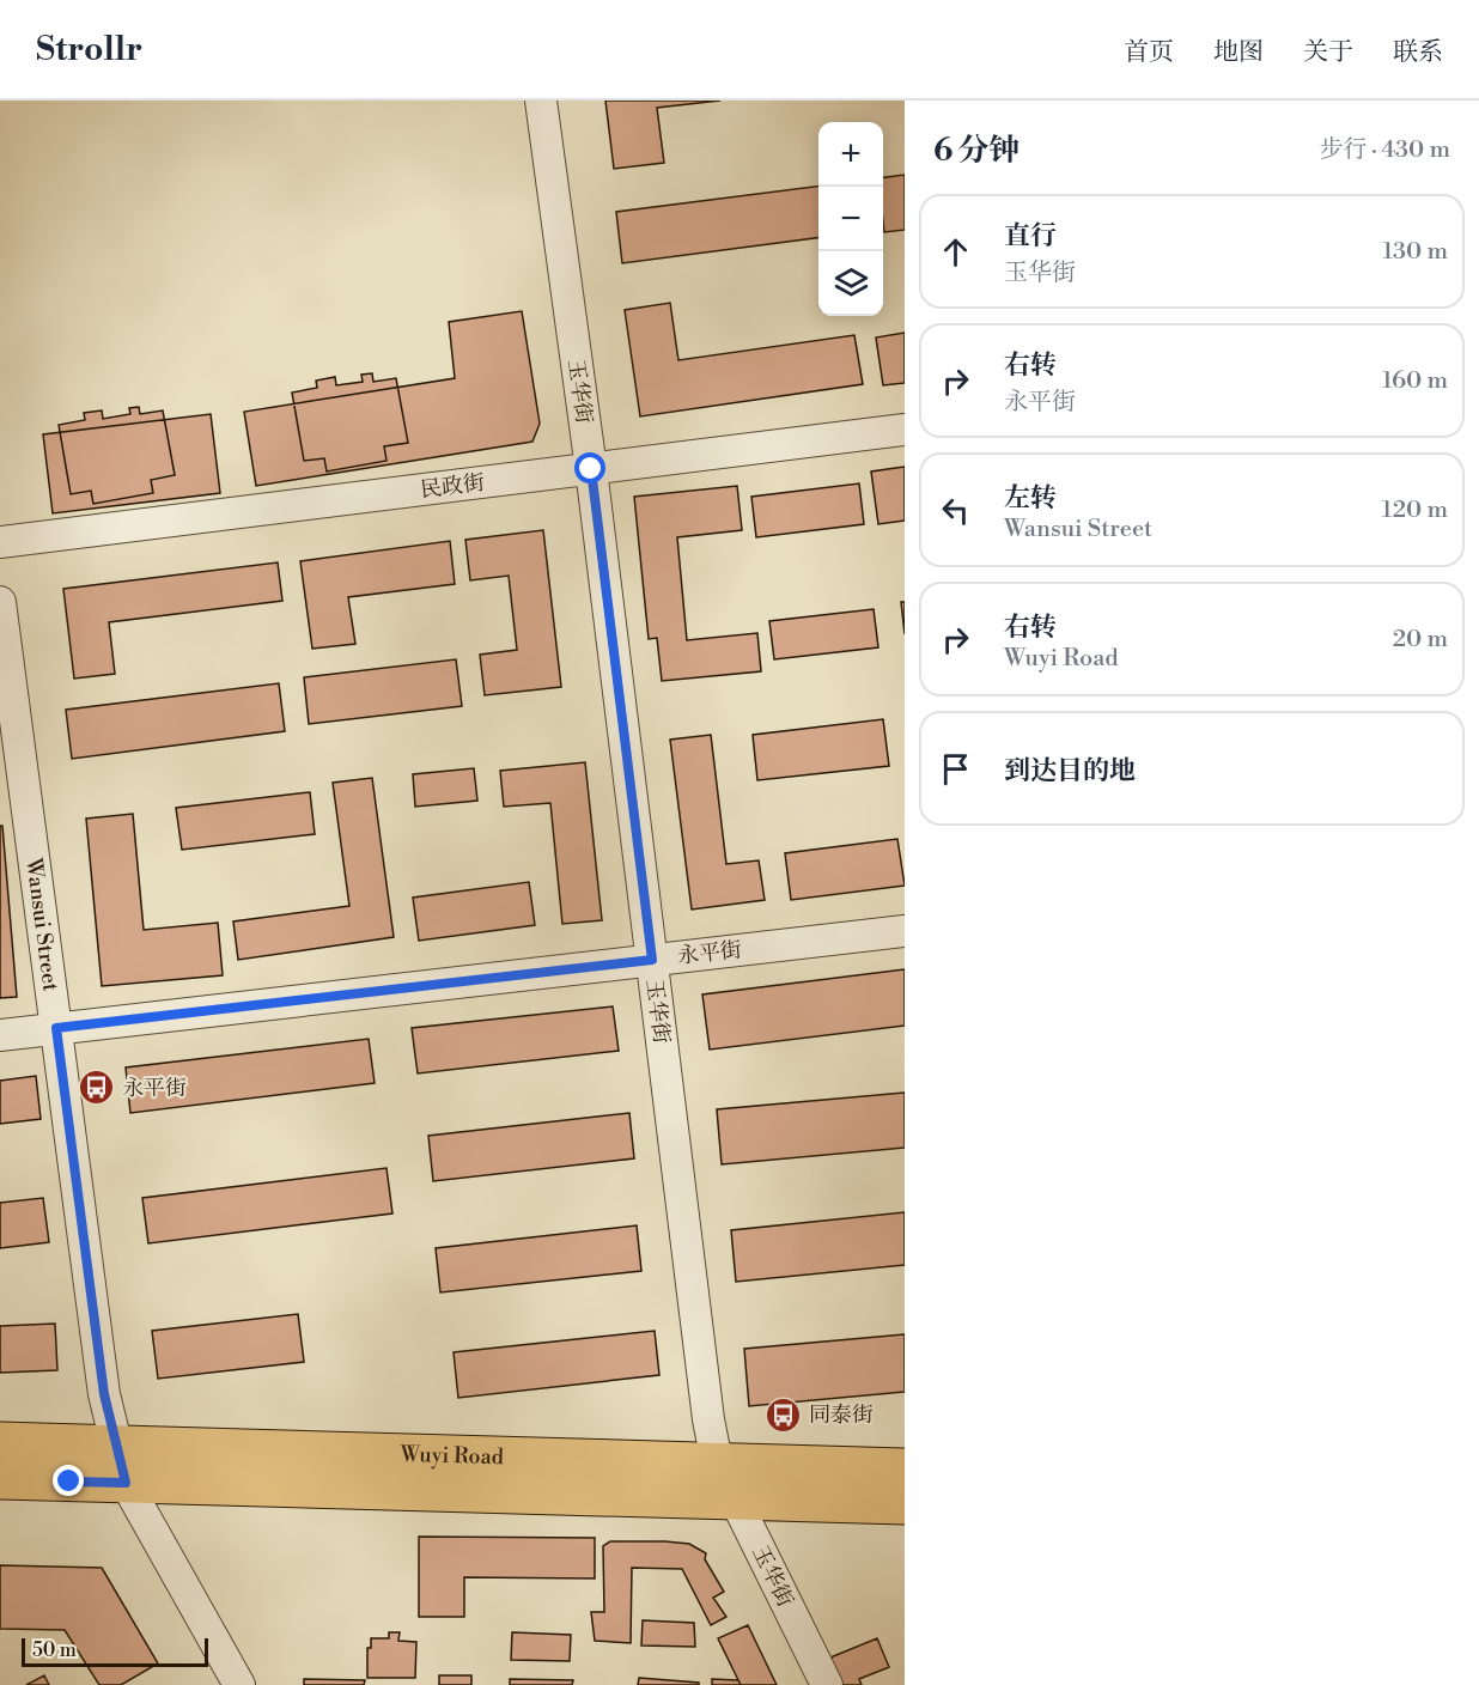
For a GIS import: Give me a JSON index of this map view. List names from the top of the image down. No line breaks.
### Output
{"streets":{"main road":["Wuyi Road"],"street":["玉华街","民政街","Wansui Street","永平街"]},"crossings":[["玉华街","民政街"],["玉华街","永平街"],["玉华街","Wuyi Road"],["Wansui Street","永平街"],["Wansui Street","Wuyi Road"]],"places":{"bus stop":["永平街","同泰街"]},"scale_bar":"50 m","page":{"header":"Strollr","nav":["首页","地图","关于","联系"],"heading":["6 分钟","步行 · 430 m"],"map_buttons":["+","−"],"list":[["直行","玉华街","130 m"],["右转","永平街","160 m"],["左转","Wansui Street","120 m"],["右转","Wuyi Road","20 m"],"到达目的地"],"scale":"50 m"}}
